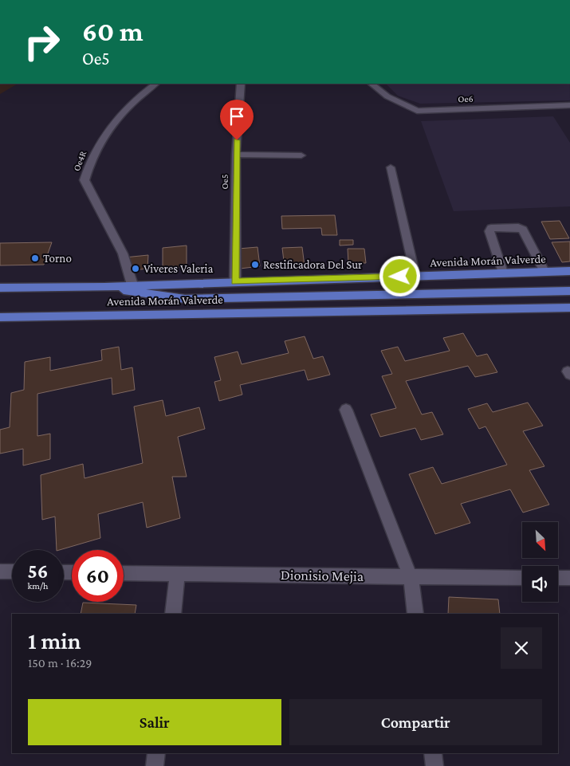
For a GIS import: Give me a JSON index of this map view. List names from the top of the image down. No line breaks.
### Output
{"streets":{"main road":["Avenida Morán Valverde"],"street":["Oe6","Oe4R","Oe5","Dionisio Mejia"]},"crossings":[["Oe4R","Avenida Morán Valverde"],["Oe5","Avenida Morán Valverde"]],"places":["Torno","Restificadora Del Sur","Viveres Valeria"],"north":"bottom right","page":{"turn":["60 m","Oe5"],"speed":"56 km/h","limit":"60","heading":["1 min","150 m · 16:29"],"buttons":["Salir","Compartir"]}}
